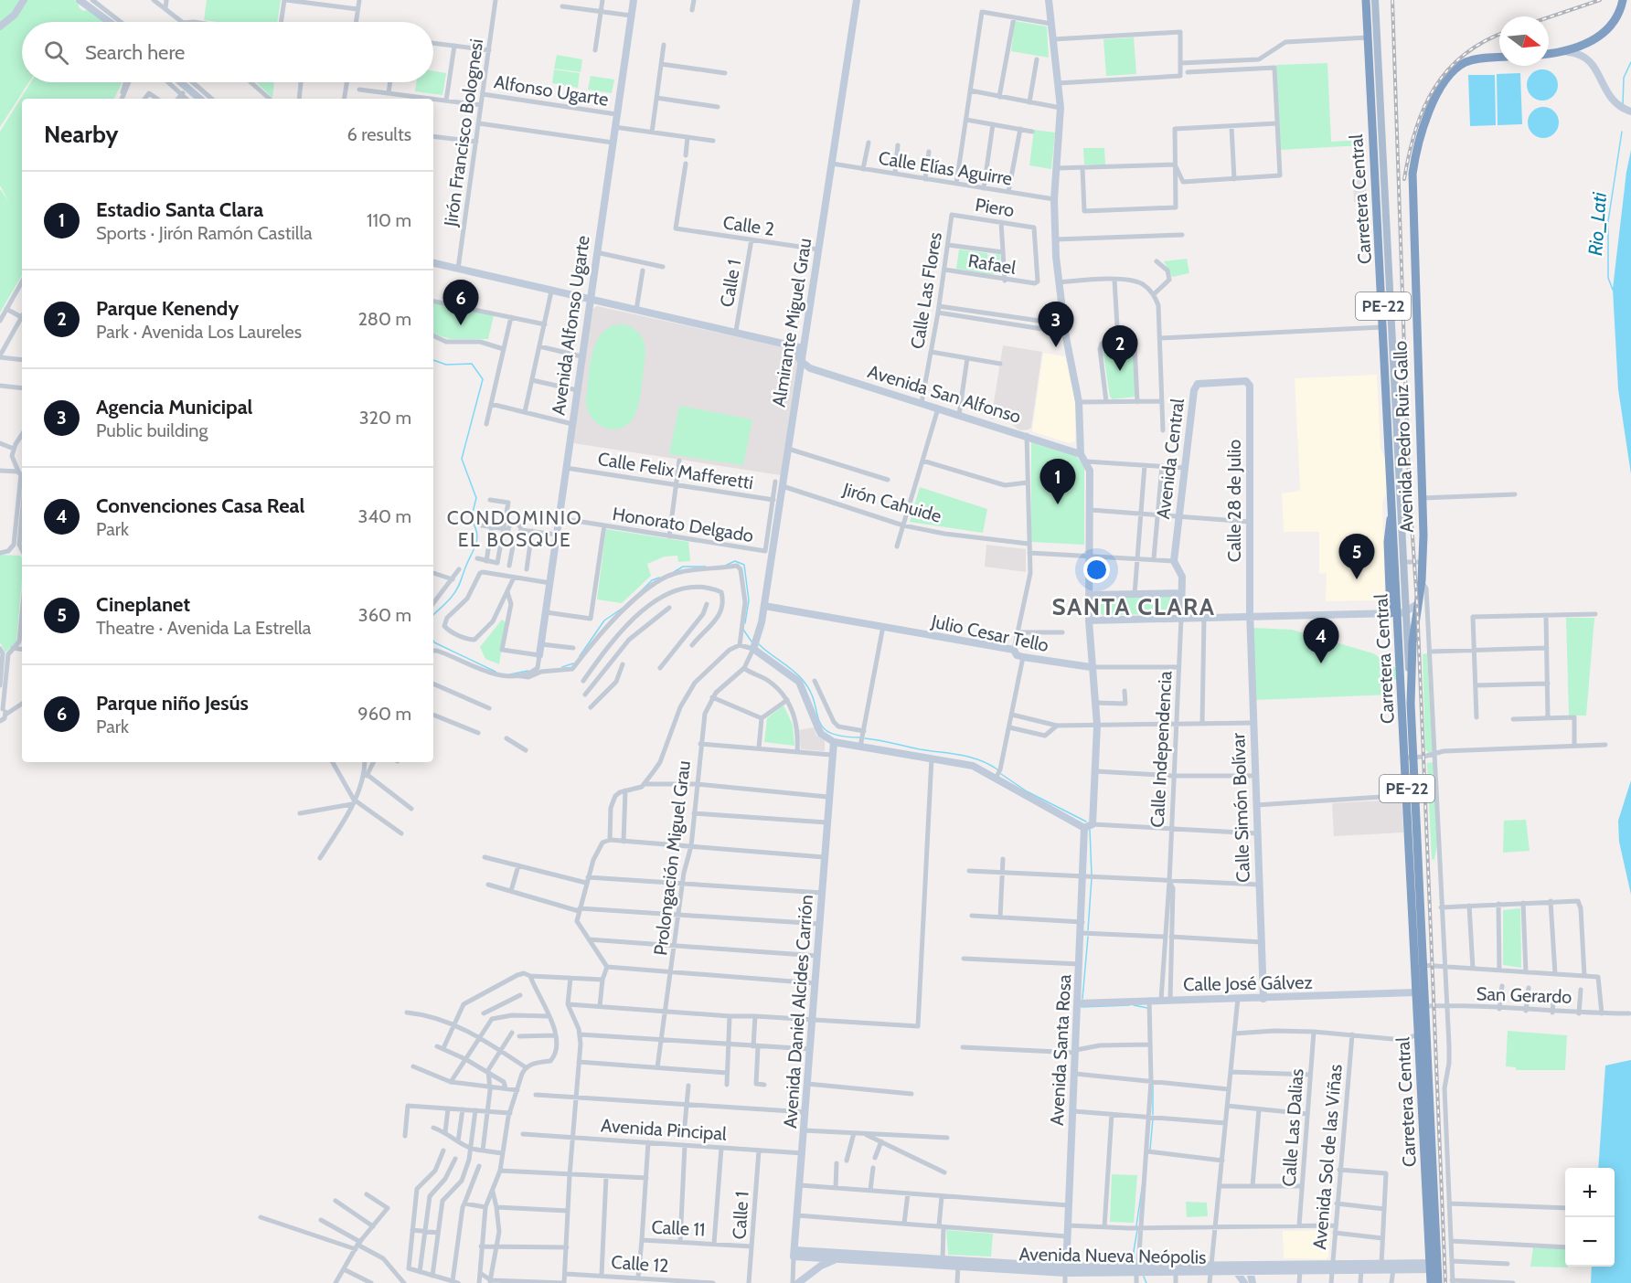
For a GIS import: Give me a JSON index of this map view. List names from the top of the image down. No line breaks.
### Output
{"streets":{"highway":["Carretera Central","PE-22","Avenida Pedro Ruiz Gallo"],"street":["Alfonso Ugarte","Jirón Francisco Bolognesi","Calle Elías Aguirre","Piero","Calle 2","Rafael","Calle 1","Calle Las Flores","Almirante Miguel Grau","Avenida Alfonso Ugarte","Avenida San Alfonso","Avenida Central","Calle Felix Mafferetti","Calle 28 de Julio","Jirón Cahuide","Honorato Delgado","Julio Cesar Tello","Calle Independencia","Calle Simón Bolívar","Prolongación Miguel Grau","Calle José Gálvez","San Gerardo","Avenida Daniel Alcides Carrión","Avenida Santa Rosa","Calle Las Dalias","Avenida Pincipal","Avenida Sol de las Viñas","Calle 11","Avenida Nueva Neópolis","Calle 12"]},"crossings":[["Alfonso Ugarte","Jirón Francisco Bolognesi"],["Alfonso Ugarte","Avenida Alfonso Ugarte"],["Calle Elías Aguirre","Almirante Miguel Grau"],["Carretera Central","Avenida Pedro Ruiz Gallo"],["Carretera Central","Calle José Gálvez"],["Carretera Central","San Gerardo"],["Carretera Central","Avenida Nueva Neópolis"],["Piero","Rafael"],["Piero","Calle Las Flores"],["Calle 2","Calle 1"],["Calle 2","Almirante Miguel Grau"],["Rafael","Calle Las Flores"],["Calle 1","Avenida Pincipal"],["Calle 1","Calle 11"],["Calle Las Flores","Avenida San Alfonso"],["Almirante Miguel Grau","Avenida San Alfonso"],["Almirante Miguel Grau","Calle Felix Mafferetti"],["Almirante Miguel Grau","Jirón Cahuide"],["Almirante Miguel Grau","Honorato Delgado"],["Almirante Miguel Grau","Julio Cesar Tello"],["Almirante Miguel Grau","Prolongación Miguel Grau"],["Avenida Alfonso Ugarte","Calle Felix Mafferetti"],["Avenida Alfonso Ugarte","Honorato Delgado"],["Avenida Central","Calle 28 de Julio"],["Calle Felix Mafferetti","Honorato Delgado"],["Calle 28 de Julio","Calle Simón Bolívar"],["Julio Cesar Tello","Calle Independencia"],["Calle Independencia","Calle José Gálvez"],["Calle Simón Bolívar","Calle José Gálvez"],["Calle José Gálvez","Avenida Santa Rosa"],["Avenida Daniel Alcides Carrión","Avenida Pincipal"],["Avenida Daniel Alcides Carrión","Avenida Nueva Neópolis"],["Avenida Santa Rosa","Avenida Nueva Neópolis"],["Avenida Sol de las Viñas","Avenida Nueva Neópolis"],["Calle 11","Calle 12"]],"districts":["CONDOMINIO EL BOSQUE","SANTA CLARA"],"water":["Rio_Lati"],"north":"right","page":{"search":"Search here","heading":["Nearby","6 results"],"list":[{"mark":"1","name":"Estadio Santa Clara","note":"Sports · Jirón Ramón Castilla","value":"110 m"},{"mark":"2","name":"Parque Kenendy","note":"Park · Avenida Los Laureles","value":"280 m"},{"mark":"3","name":"Agencia Municipal","note":"Public building","value":"320 m"},{"mark":"4","name":"Convenciones Casa Real","note":"Park","value":"340 m"},{"mark":"5","name":"Cineplanet","note":"Theatre · Avenida La Estrella","value":"360 m"},{"mark":"6","name":"Parque niño Jesús","note":"Park","value":"960 m"}],"pins":["6","3","2","1","5","4"],"map_buttons":["+","−"]}}
